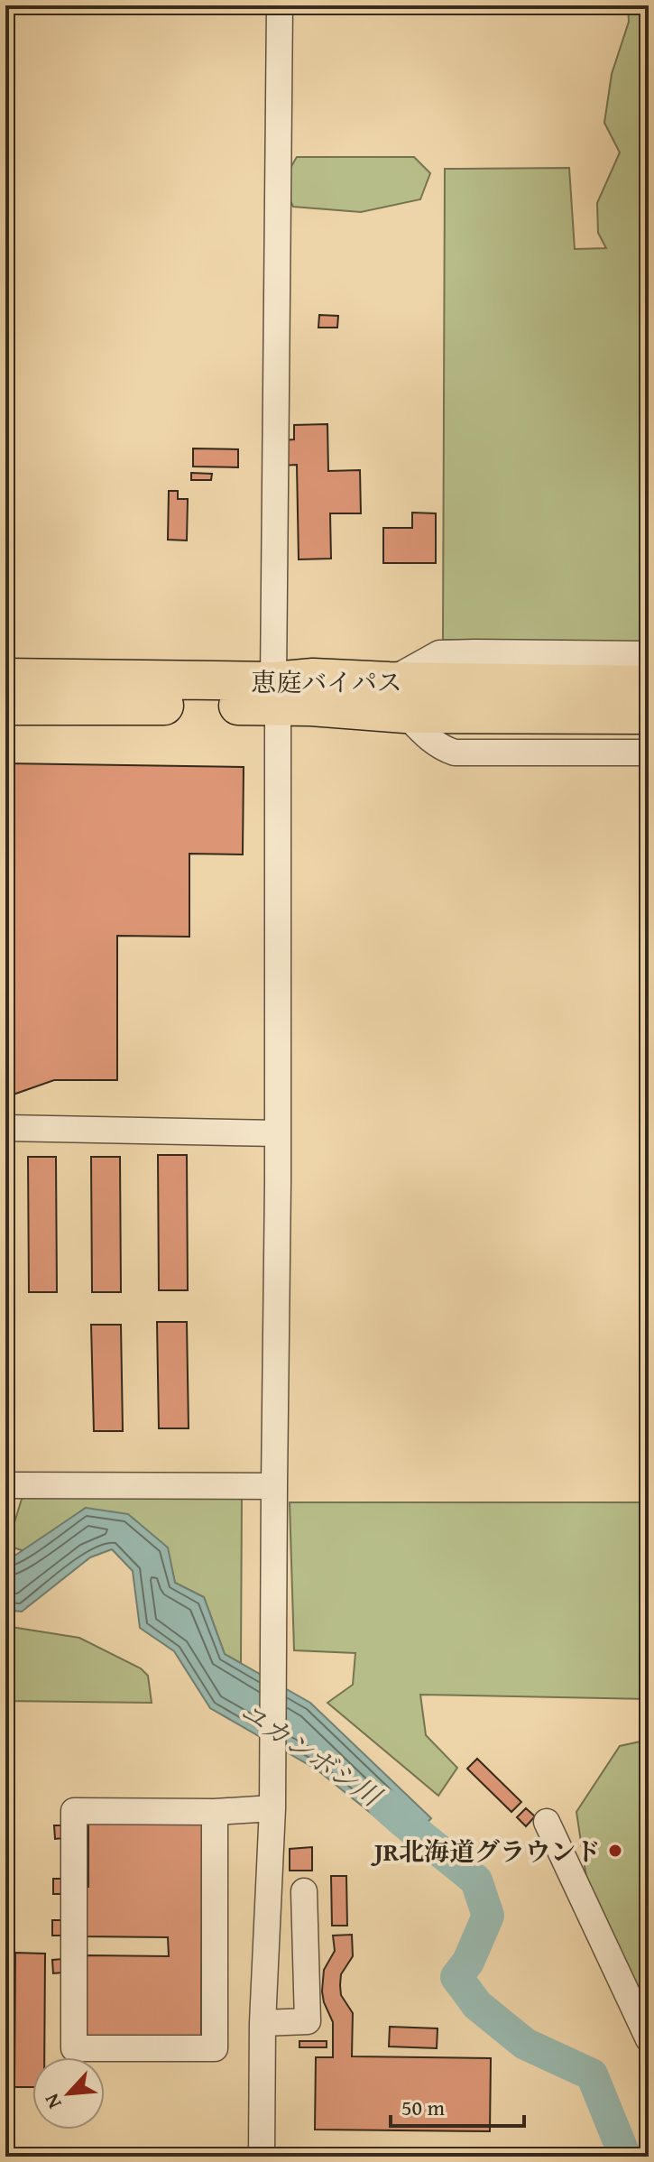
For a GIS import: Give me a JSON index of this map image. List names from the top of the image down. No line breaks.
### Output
{"streets":{"highway":["恵庭バイパス"]},"water":["ユカンボシ川"],"places":["JR北海道グラウンド"],"scale_bar":"50 m","north":"bottom left"}
